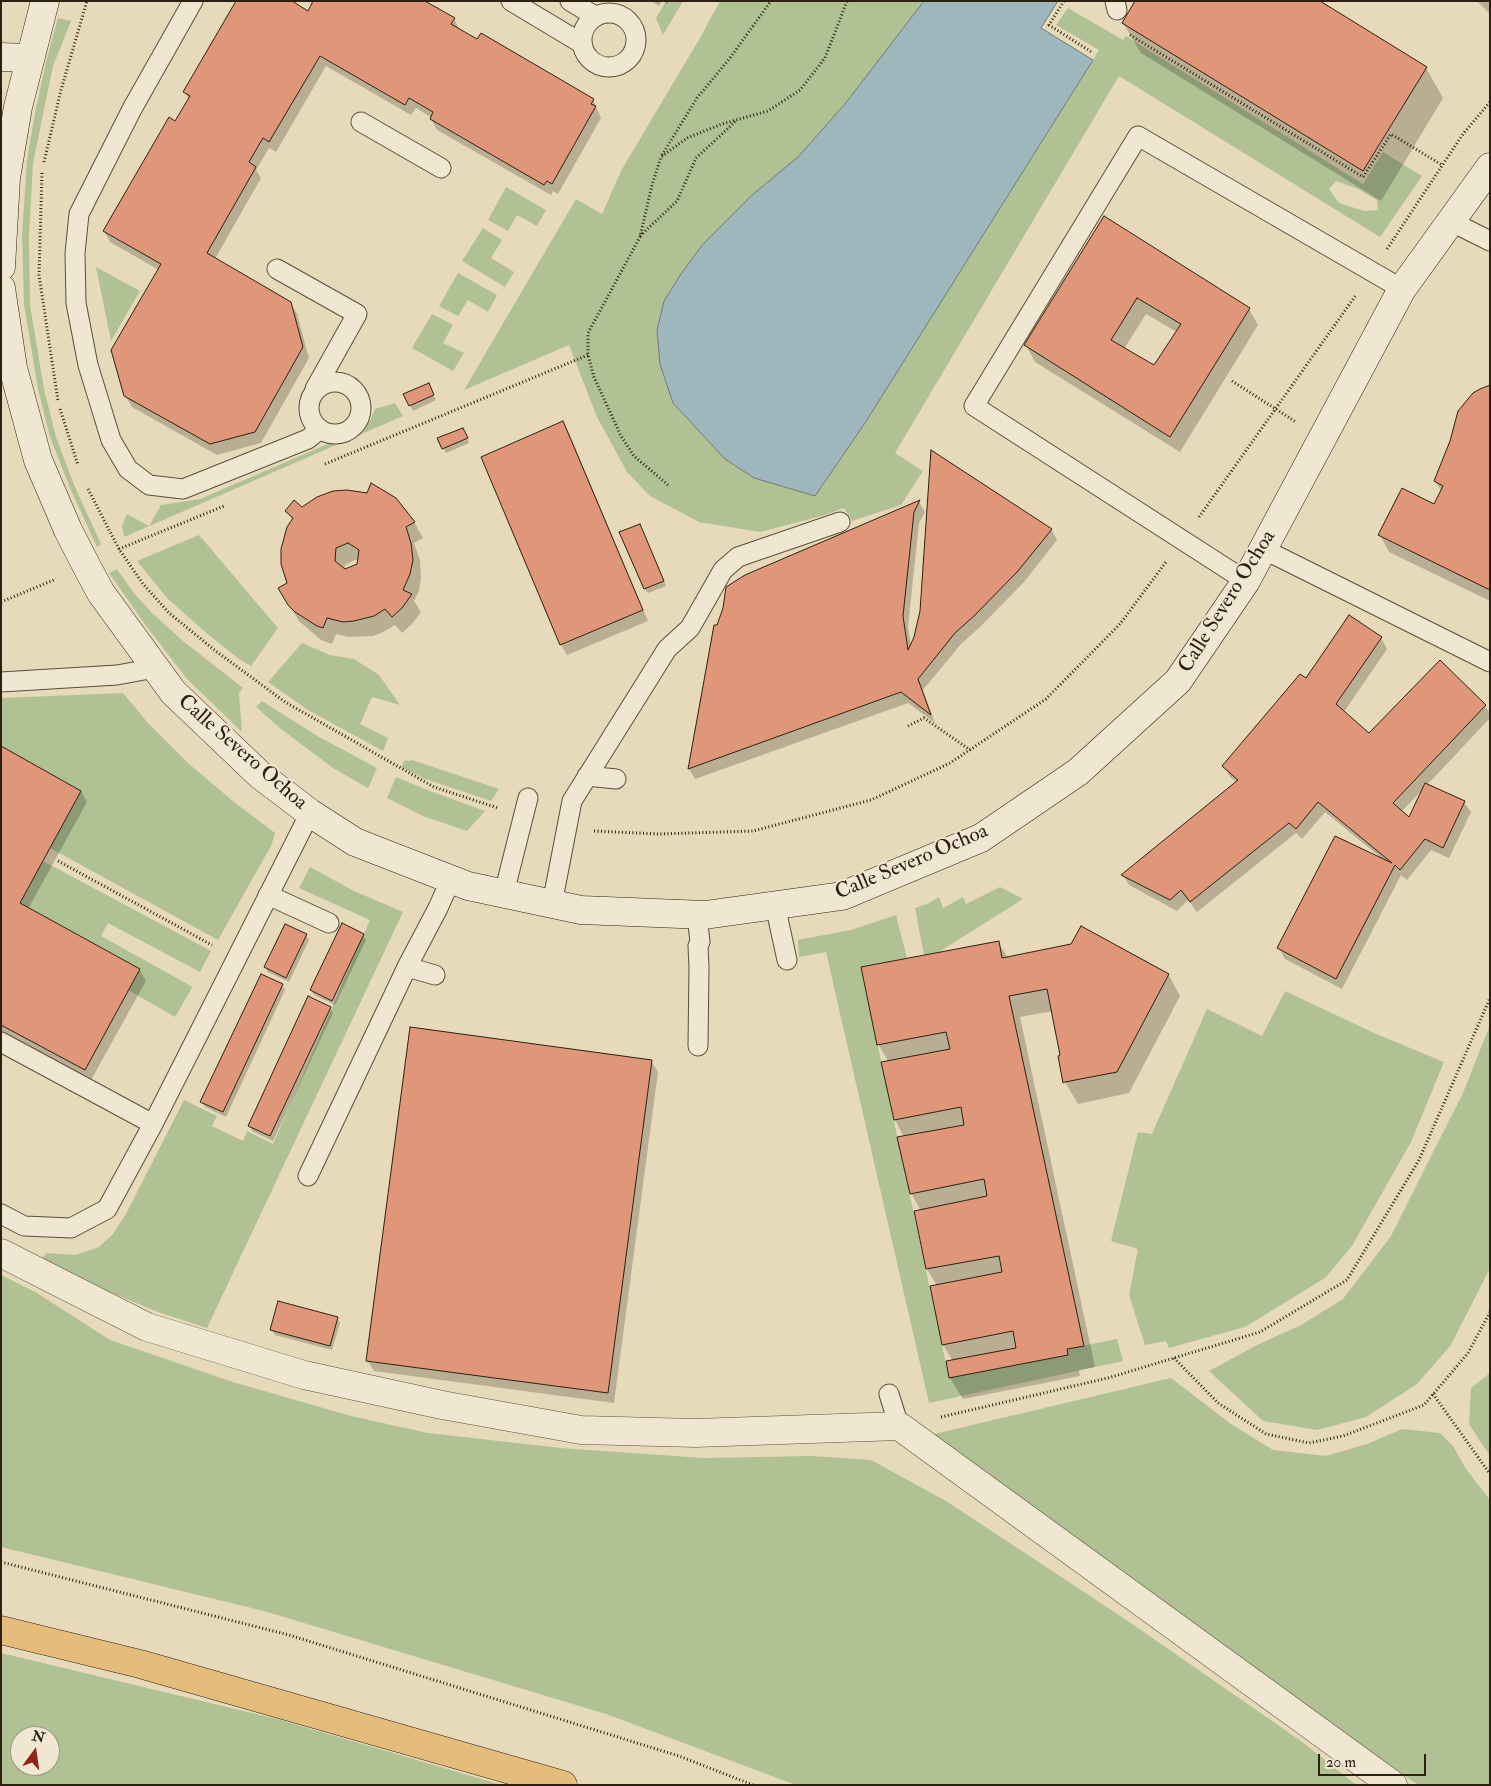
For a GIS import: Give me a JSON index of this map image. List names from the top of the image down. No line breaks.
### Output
{"streets":{"street":["Calle Severo Ochoa"]},"scale_bar":"20 m","north":"top"}
